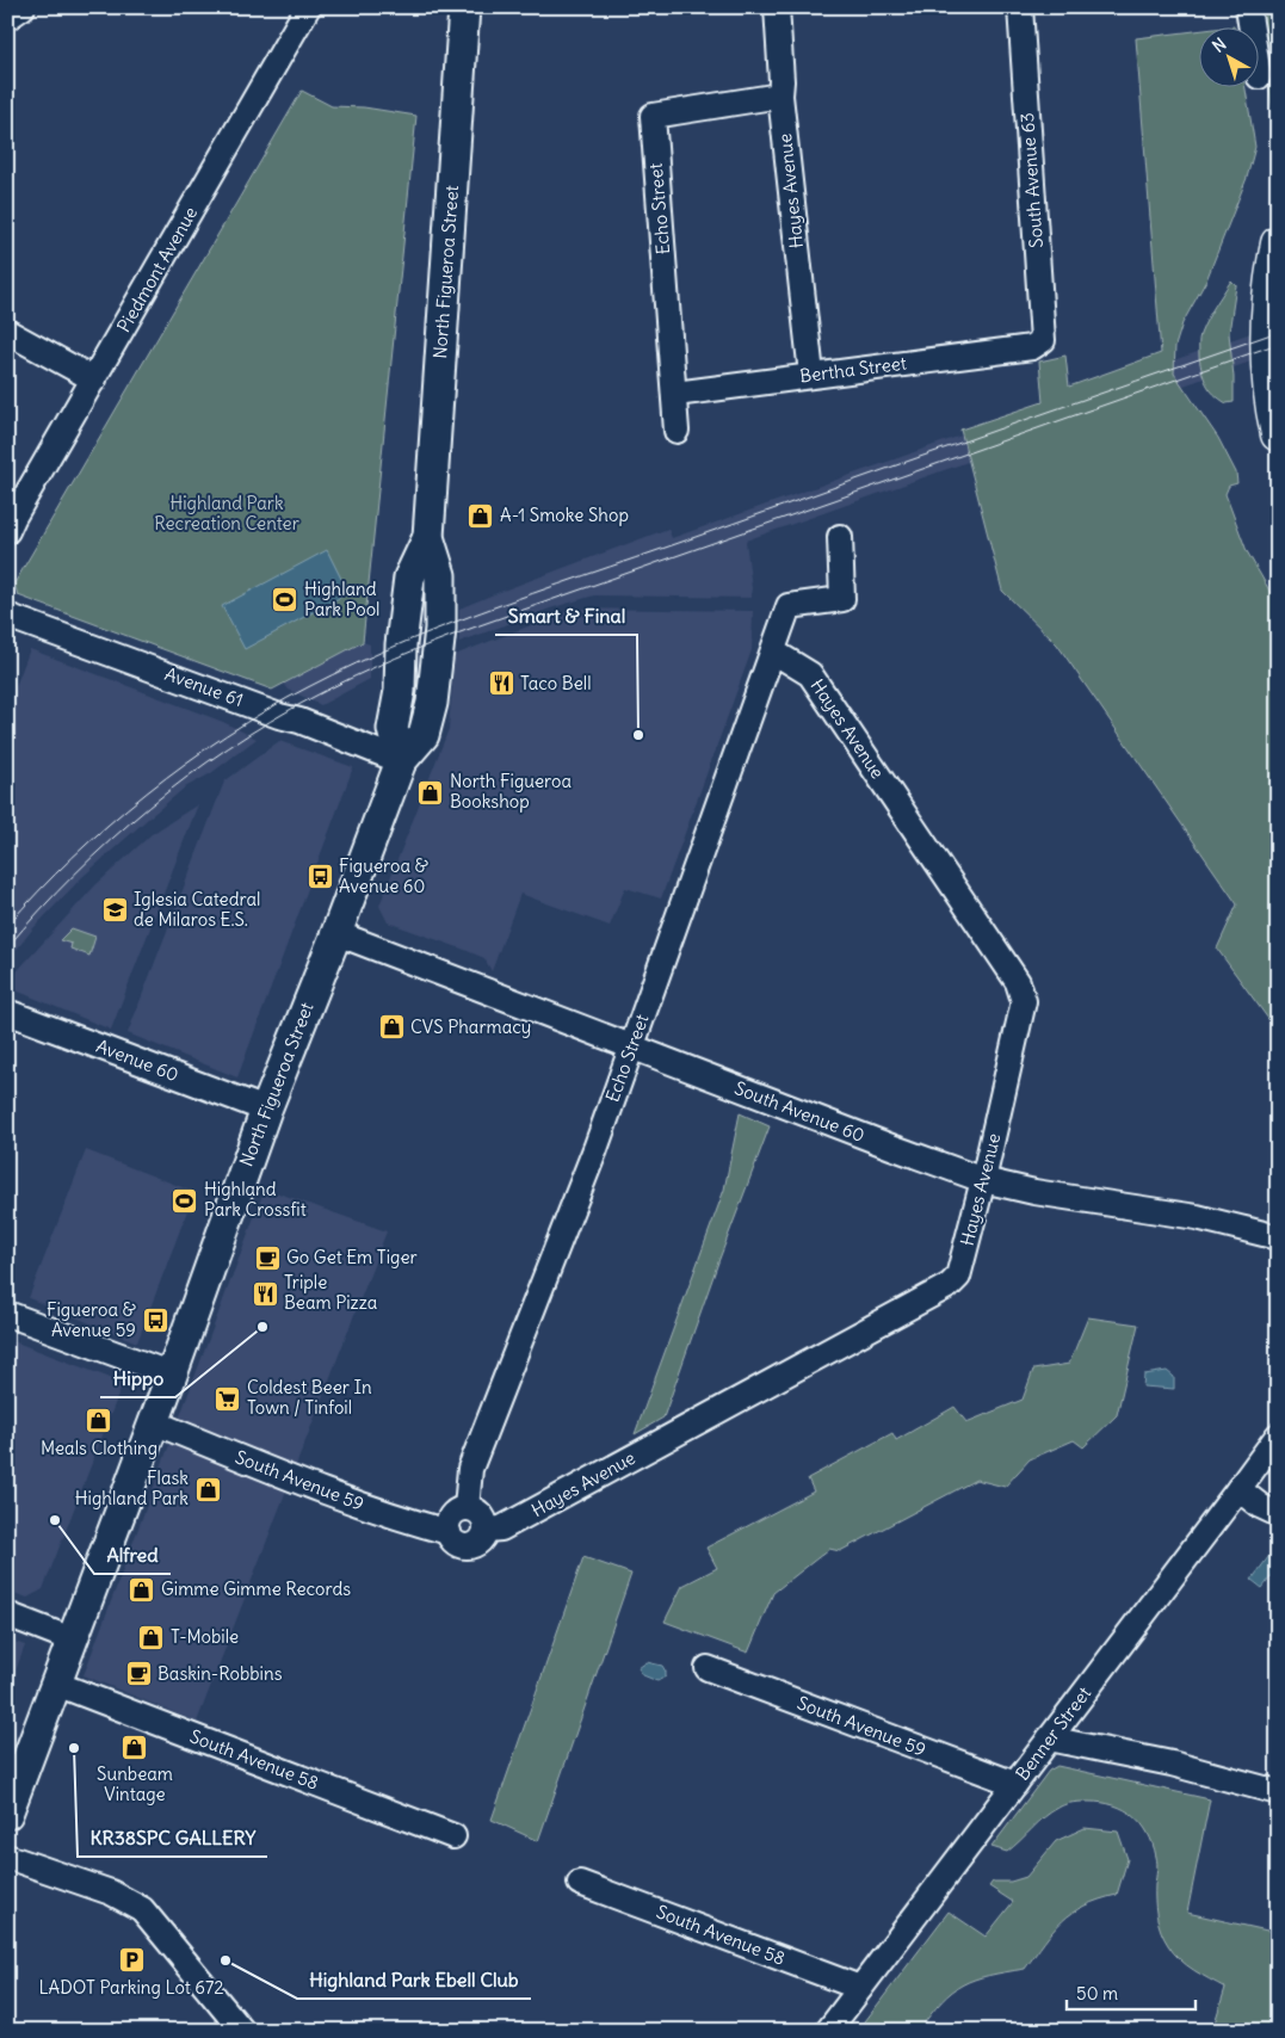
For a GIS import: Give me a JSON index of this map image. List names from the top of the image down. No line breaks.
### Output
{"streets":{"main road":["North Figueroa Street"],"street":["South Avenue 63","Hayes Avenue","Echo Street","Piedmont Avenue","Bertha Street","Avenue 61","Avenue 60","South Avenue 60","South Avenue 59","Benner Street","South Avenue 58"]},"crossings":[["South Avenue 63","Bertha Street"],["Hayes Avenue","Echo Street"],["Hayes Avenue","Bertha Street"],["Hayes Avenue","South Avenue 60"],["Hayes Avenue","South Avenue 59"],["Echo Street","Bertha Street"],["Echo Street","South Avenue 60"],["Echo Street","South Avenue 59"],["North Figueroa Street","Avenue 61"],["North Figueroa Street","Avenue 60"],["North Figueroa Street","South Avenue 60"],["North Figueroa Street","South Avenue 59"],["North Figueroa Street","South Avenue 58"],["South Avenue 59","Benner Street"],["Benner Street","South Avenue 58"]],"parks":["Highland Park Recreation Center"],"places":{"shop":["A-1 Smoke Shop","North Figueroa Bookshop","CVS Pharmacy","Meals Clothing","Flask Highland Park","Gimme Gimme Records","T-Mobile","Sunbeam Vintage"],"sports":["Highland Park Pool","Highland Park Crossfit"],"restaurant":["Taco Bell","Triple Beam Pizza"],"other":["Smart & Final","Hippo","Alfred","KR38SPC GALLERY","Highland Park Ebell Club"],"bus stop":["Figueroa & Avenue 60","Figueroa & Avenue 59"],"school or university":["Iglesia Catedral de Milaros E.S."],"cafe":["Go Get Em Tiger","Baskin-Robbins"],"supermarket":["Coldest Beer In Town / Tinfoil"],"parking":["LADOT Parking Lot 672"]},"scale_bar":"50 m","north":"top left"}
